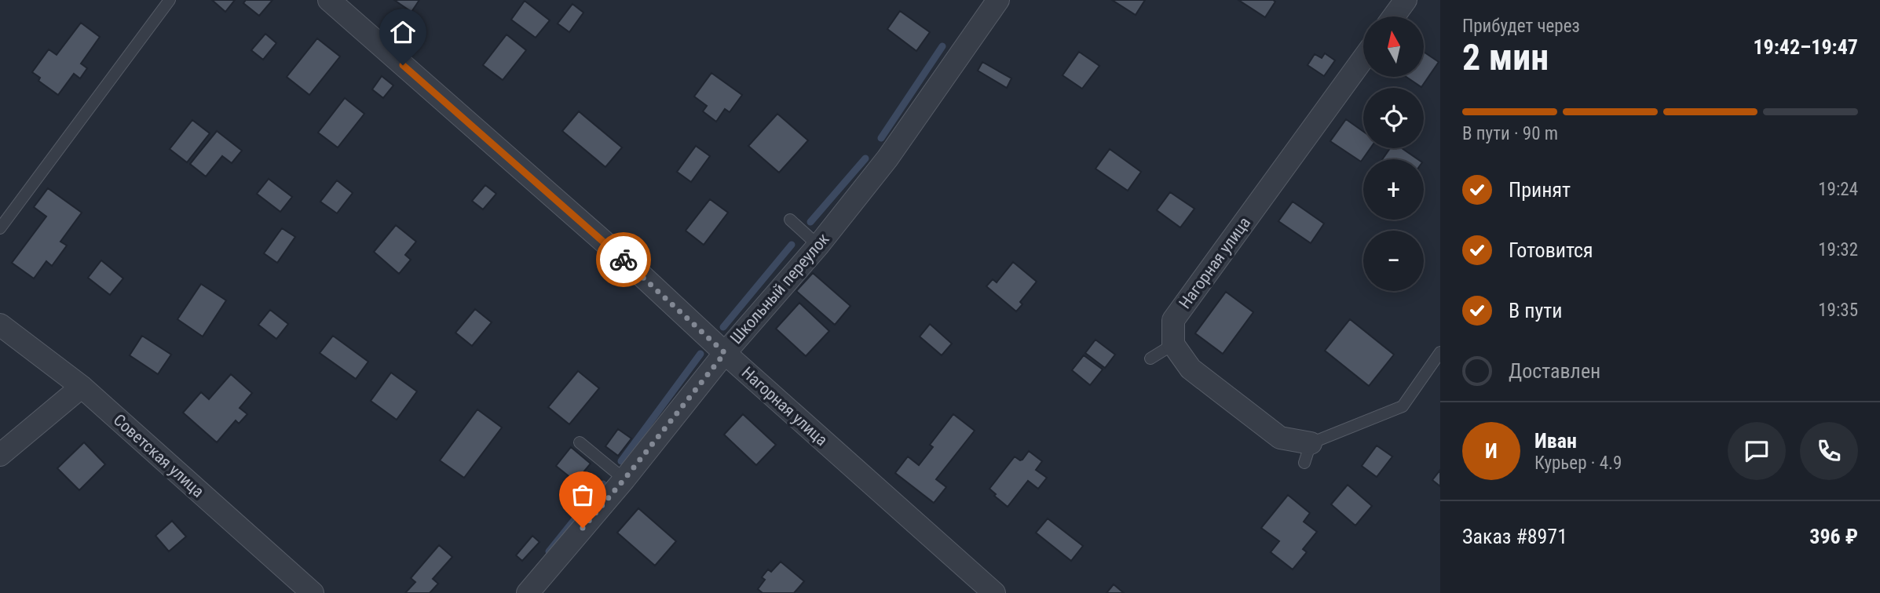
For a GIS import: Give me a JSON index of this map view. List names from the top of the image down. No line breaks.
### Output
{"streets":{"street":["Нагорная улица","Школьный переулок","Советская улица"]},"crossings":[["Нагорная улица","Школьный переулок"]],"north":"top","page":{"heading":["2 мин","Прибудет через","19:42–19:47"],"panel":["Иван","Курьер · 4.9","Заказ #8971","396 ₽"],"map_buttons":["+","−"],"bar":"В пути · 90 m","list":[["Принят","19:24"],["Готовится","19:32"],["В пути","19:35"],"Доставлен"],"round":"И"}}
